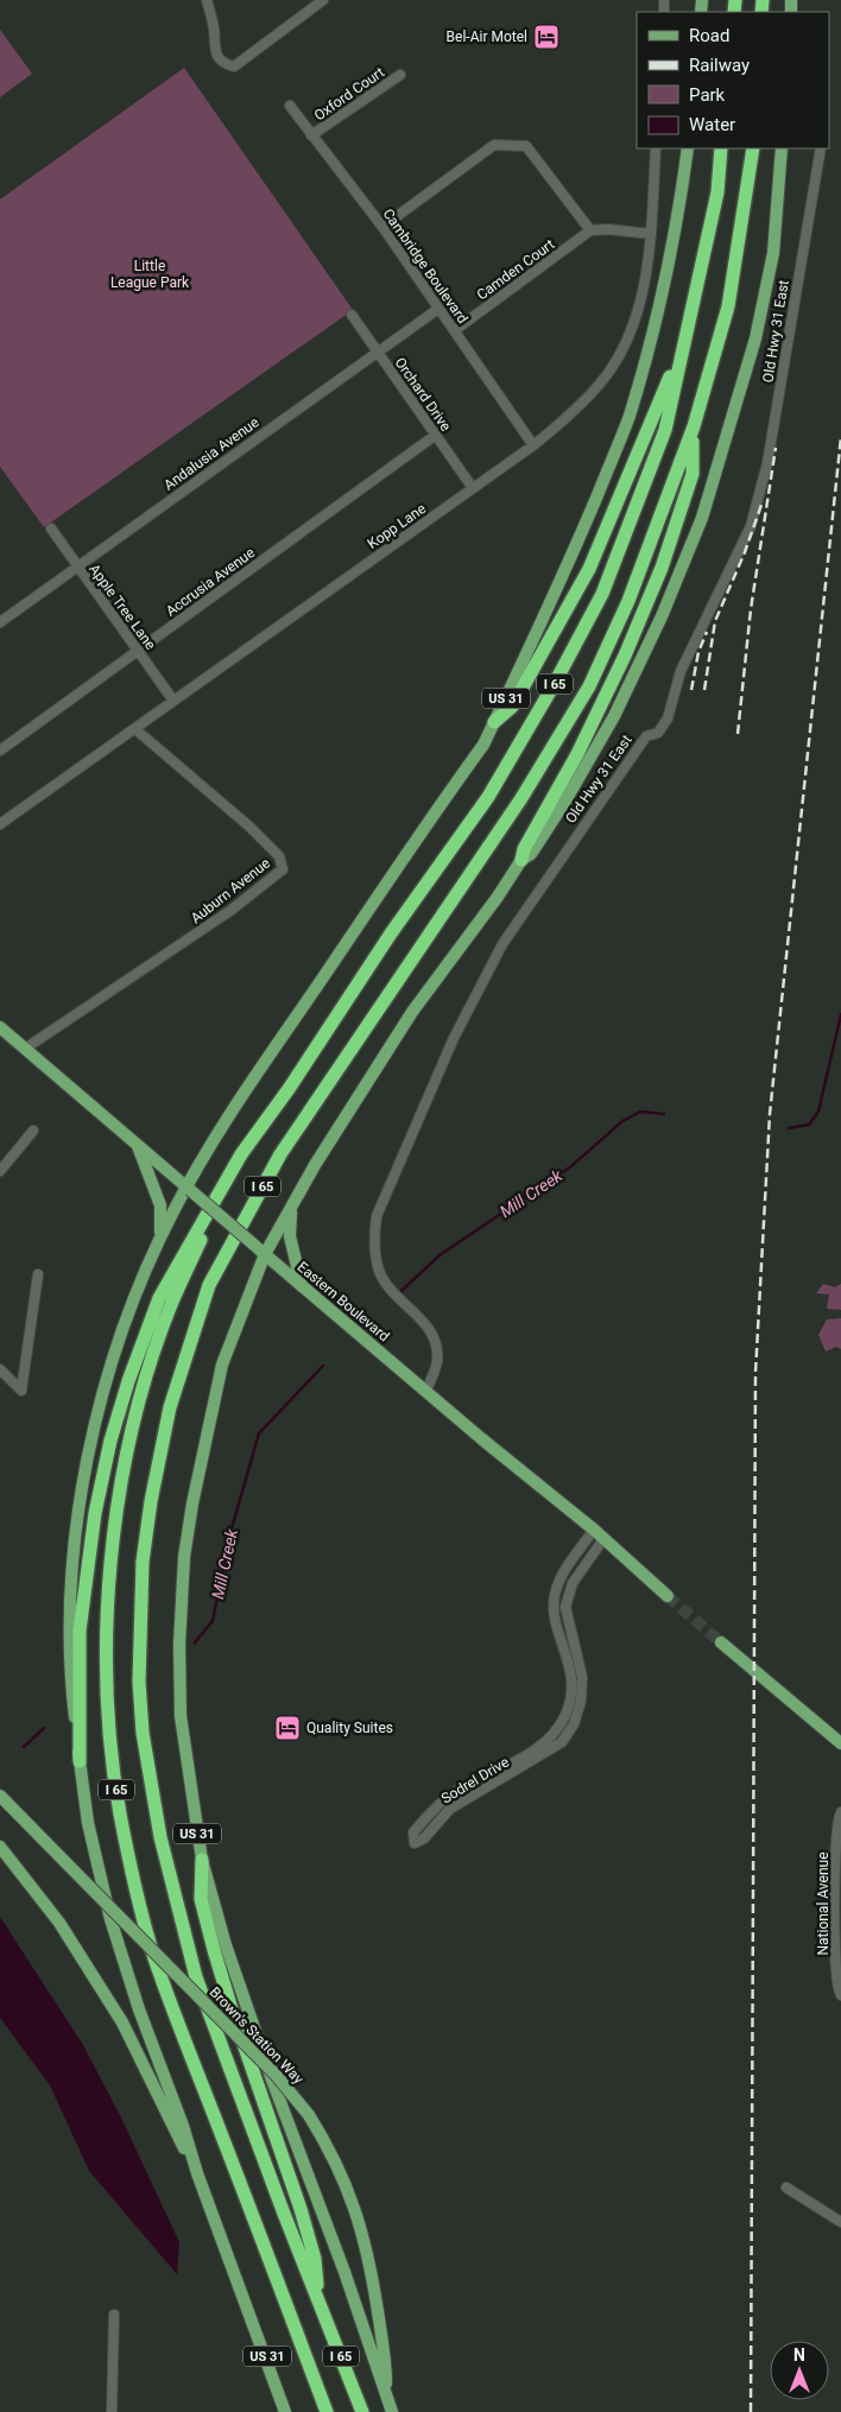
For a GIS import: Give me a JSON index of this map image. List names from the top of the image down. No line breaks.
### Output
{"streets":{"highway":["I 65"],"main road":["US 31","Eastern Boulevard","Brown's Station Way"],"street":["Oxford Court","Cambridge Boulevard","Camden Court","Old Hwy 31 East","Orchard Drive","Andalusia Avenue","Kopp Lane","Accrusia Avenue","Apple Tree Lane","Auburn Avenue","Sodrel Drive","National Avenue"]},"crossings":[["Oxford Court","Cambridge Boulevard"],["Cambridge Boulevard","Camden Court"],["Cambridge Boulevard","Andalusia Avenue"],["Cambridge Boulevard","Kopp Lane"],["Old Hwy 31 East","Eastern Boulevard"],["Orchard Drive","Andalusia Avenue"],["Orchard Drive","Kopp Lane"],["Orchard Drive","Accrusia Avenue"],["Andalusia Avenue","Apple Tree Lane"],["Kopp Lane","Apple Tree Lane"],["Kopp Lane","Auburn Avenue"],["Accrusia Avenue","Apple Tree Lane"],["US 31","Eastern Boulevard"],["US 31","Brown's Station Way"],["Auburn Avenue","Eastern Boulevard"],["Eastern Boulevard","Sodrel Drive"]],"water":["Mill Creek"],"parks":["Little League Park"],"places":{"hotel":["Bel-Air Motel","Quality Suites"]},"legend":["Road","Railway","Park","Water"],"north":"top"}
